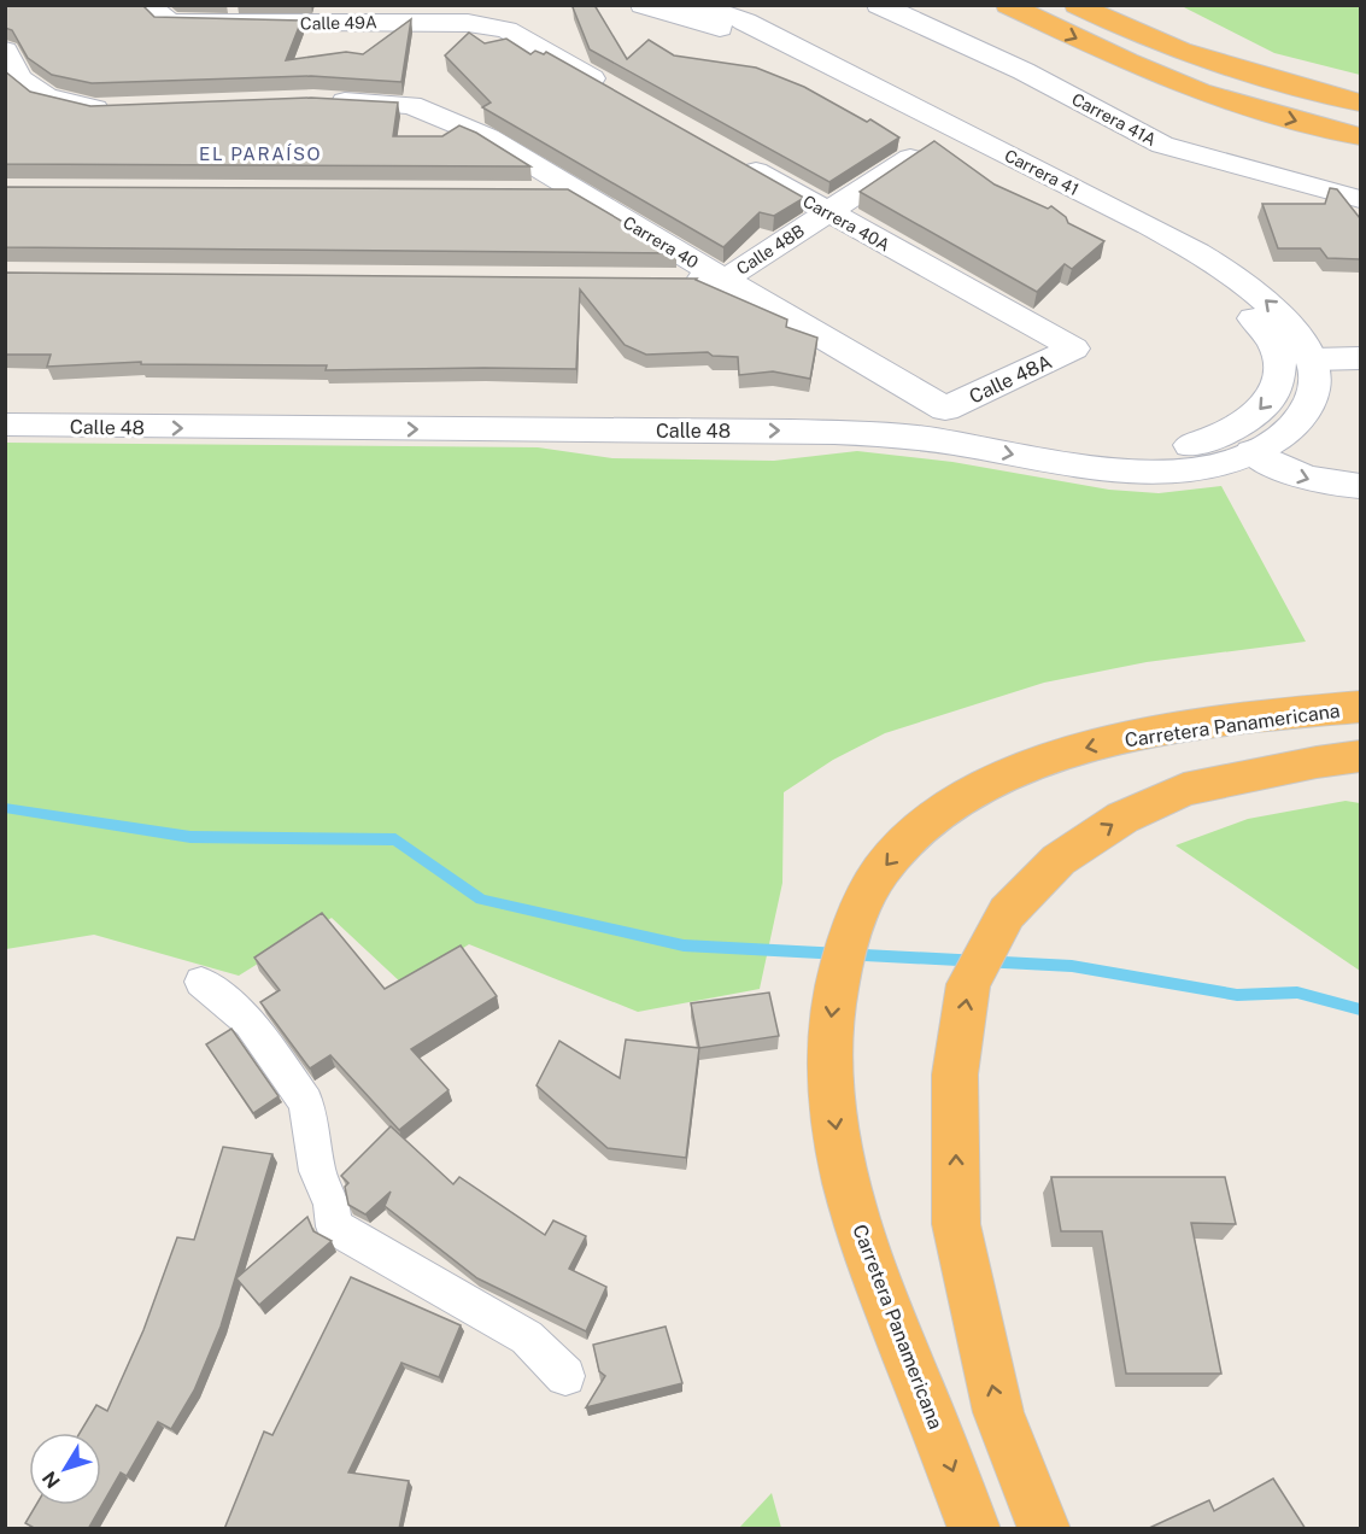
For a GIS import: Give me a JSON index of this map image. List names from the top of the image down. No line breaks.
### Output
{"streets":{"highway":["Carretera Panamericana"],"main road":["Calle 49A","Carrera 41A","Carrera 41","Carrera 40A","Carrera 40","Calle 48B","Calle 48A","Calle 48"]},"crossings":[["Carrera 41","Calle 48"],["Carrera 40A","Calle 48B"],["Carrera 40A","Calle 48A"],["Carrera 40","Calle 48B"],["Carrera 40","Calle 48A"],["Carrera 40","Calle 48"],["Calle 48A","Calle 48"]],"districts":["EL PARAÍSO"],"north":"bottom left"}
